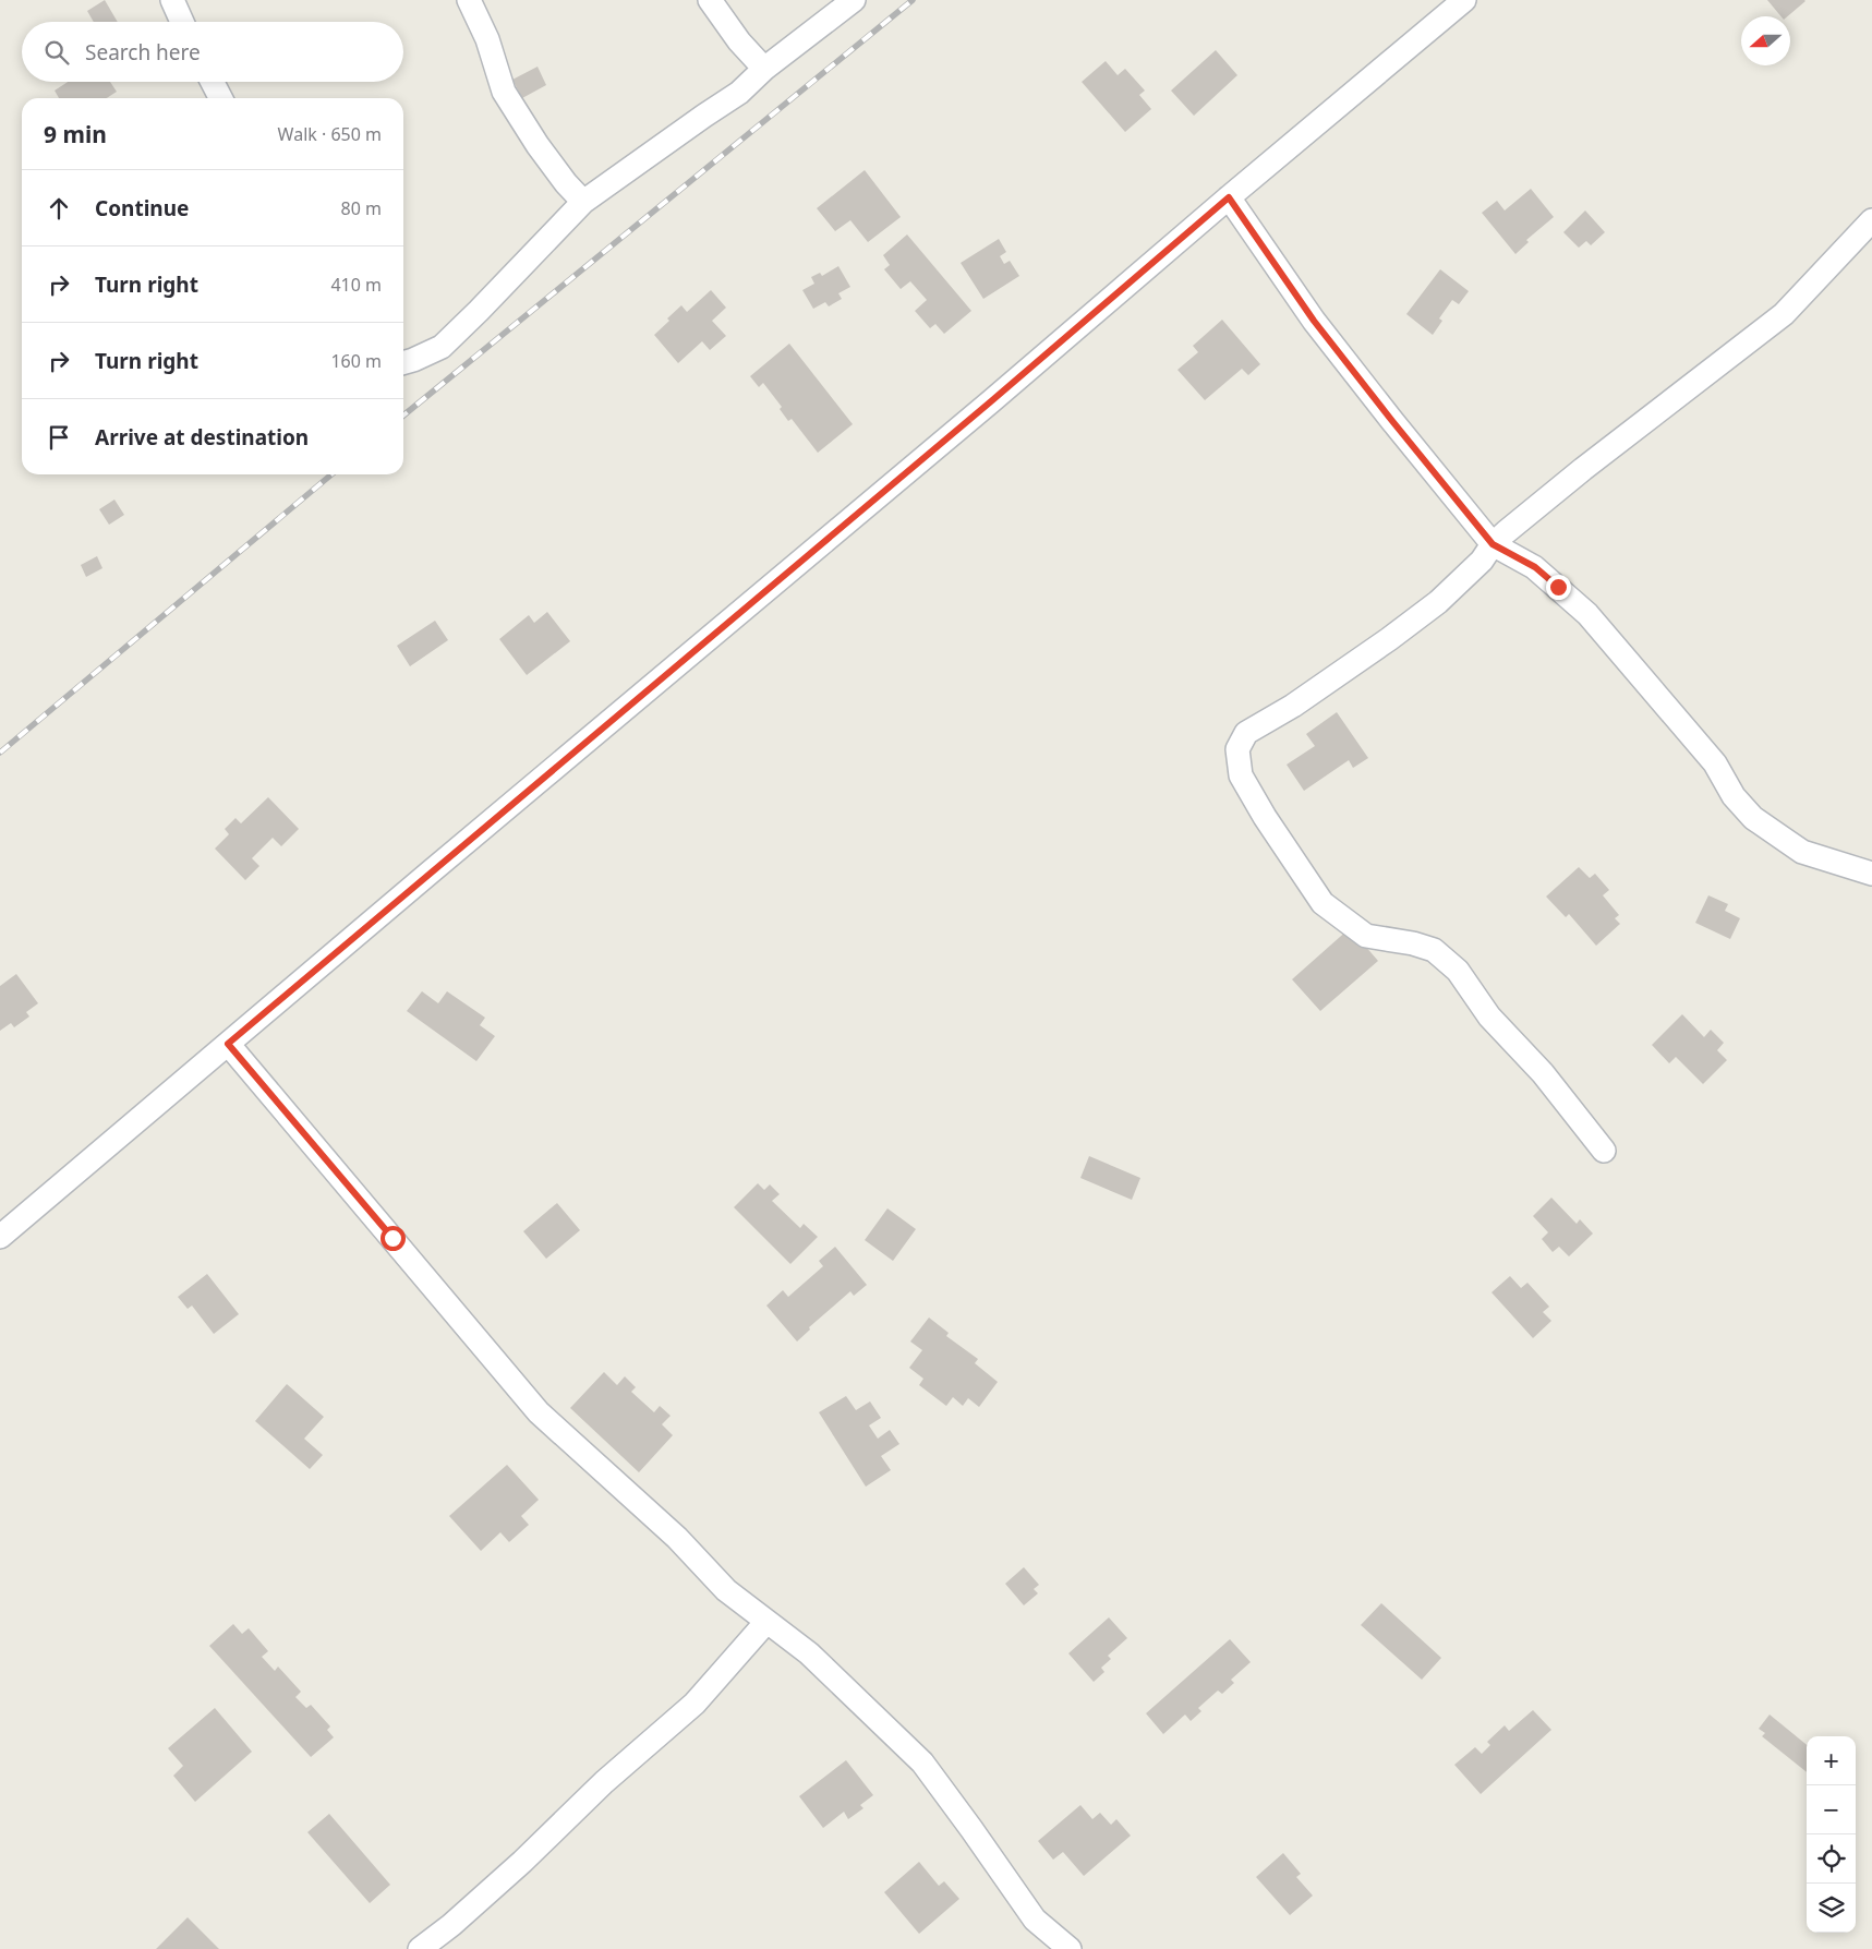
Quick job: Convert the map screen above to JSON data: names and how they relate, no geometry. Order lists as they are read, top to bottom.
{
  "north": "left",
  "page": {
    "search": "Search here",
    "heading": ["9 min", "Walk · 650 m"],
    "list": [
      ["Continue", "80 m"],
      ["Turn right", "410 m"],
      ["Turn right", "160 m"],
      "Arrive at destination"
    ],
    "map_buttons": ["+", "−"]
  }
}
